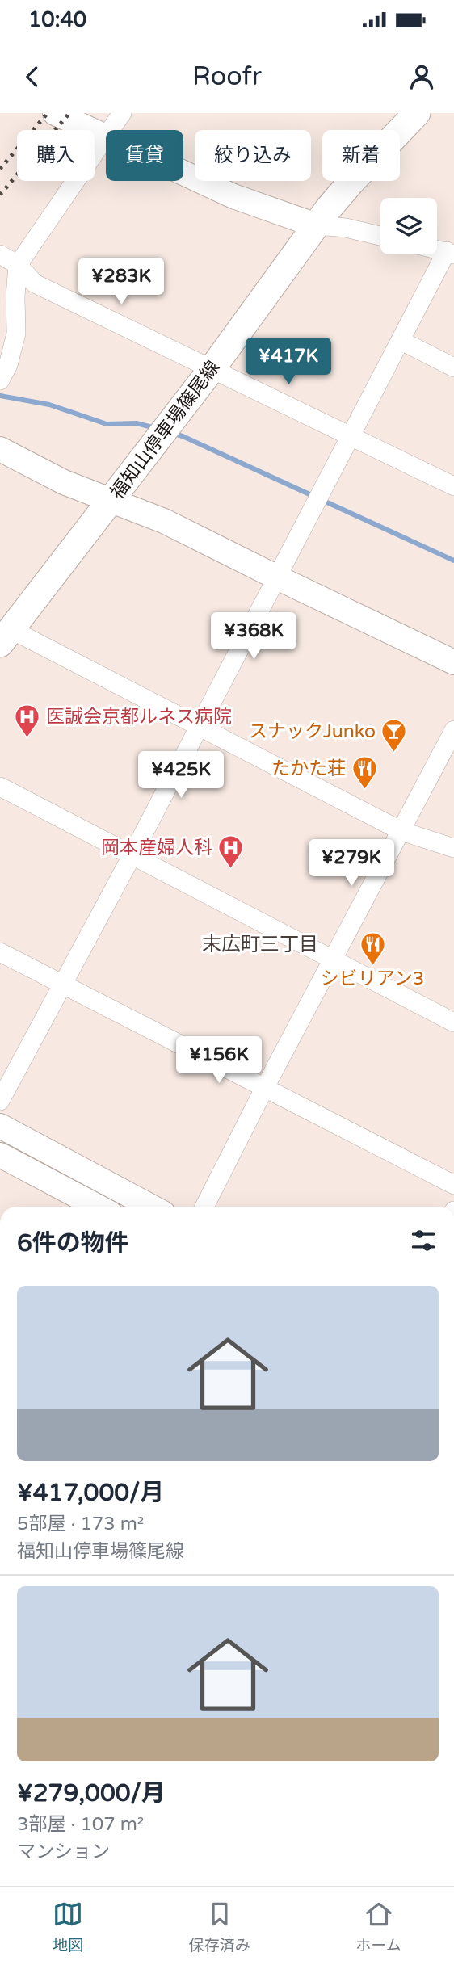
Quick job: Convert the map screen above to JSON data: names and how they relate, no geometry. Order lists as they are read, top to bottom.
{
  "streets": {
    "main road": ["福知山停車場篠尾線"]
  },
  "districts": ["末広町三丁目"],
  "places": {
    "hospital": ["医誠会京都ルネス病院", "岡本産婦人科"],
    "bar": ["スナックJunko"],
    "restaurant": ["たかた荘", "シビリアン3"]
  },
  "page": {
    "status": "10:40",
    "header": "Roofr",
    "chip": [
      "購入",
      "賃貸",
      "絞り込み",
      "新着"
    ],
    "price": [
      "¥283K",
      "¥417K",
      "¥368K",
      "¥425K",
      "¥279K",
      "¥156K"
    ],
    "heading": "6件の物件",
    "list": [
      {
        "name": "¥417,000/月",
        "note": "5部屋 · 173 m² · 福知山停車場篠尾線"
      },
      {
        "name": "¥279,000/月",
        "note": "3部屋 · 107 m² · マンション"
      }
    ],
    "tabs": ["地図", "保存済み", "ホーム"]
  }
}
